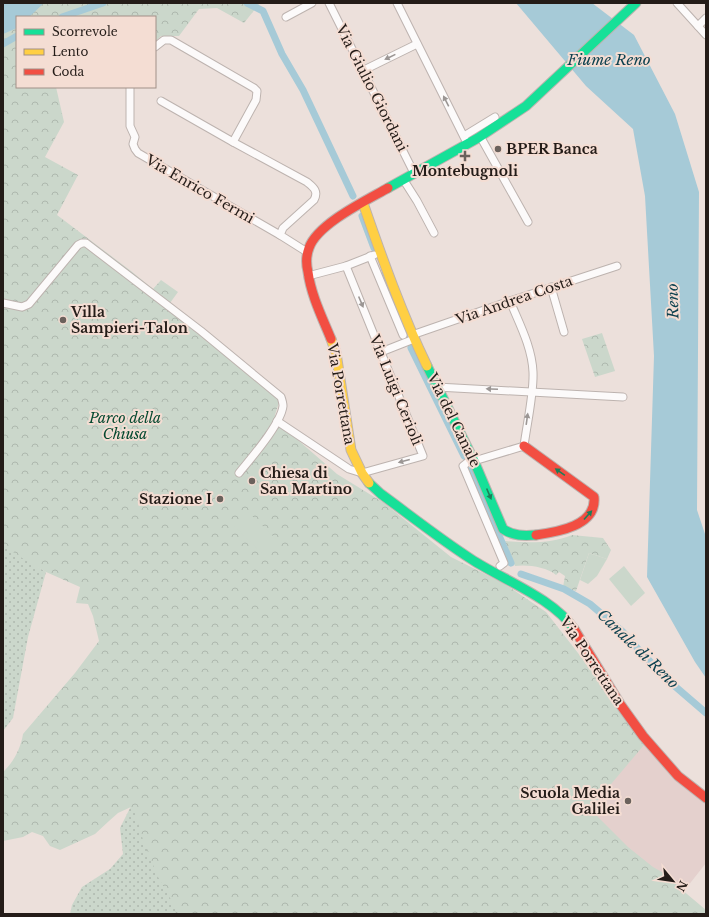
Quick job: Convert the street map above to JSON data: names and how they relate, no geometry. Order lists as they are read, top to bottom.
{
  "streets": {
    "main road": ["Via Porrettana", "Via del Canale"],
    "street": [
      "Via Giulio Giordani",
      "Via Enrico Fermi",
      "Via Andrea Costa",
      "Via Luigi Cerioli"
    ]
  },
  "crossings": [
    ["Via Giulio Giordani", "Via Porrettana"],
    ["Via Enrico Fermi", "Via Porrettana"],
    ["Via Andrea Costa", "Via Luigi Cerioli"],
    ["Via Andrea Costa", "Via del Canale"],
    ["Via Luigi Cerioli", "Via Porrettana"],
    ["Via Porrettana", "Via del Canale"]
  ],
  "water": ["Fiume Reno", "Reno", "Canale di Reno"],
  "parks": ["Parco della Chiusa"],
  "places": {
    "other": [
      "BPER Banca",
      "Villa Sampieri-Talon",
      "Chiesa di San Martino",
      "Stazione I",
      "Scuola Media Galilei"
    ],
    "health": ["Montebugnoli"]
  },
  "legend": ["Scorrevole", "Lento", "Coda"],
  "north": "bottom right"
}
